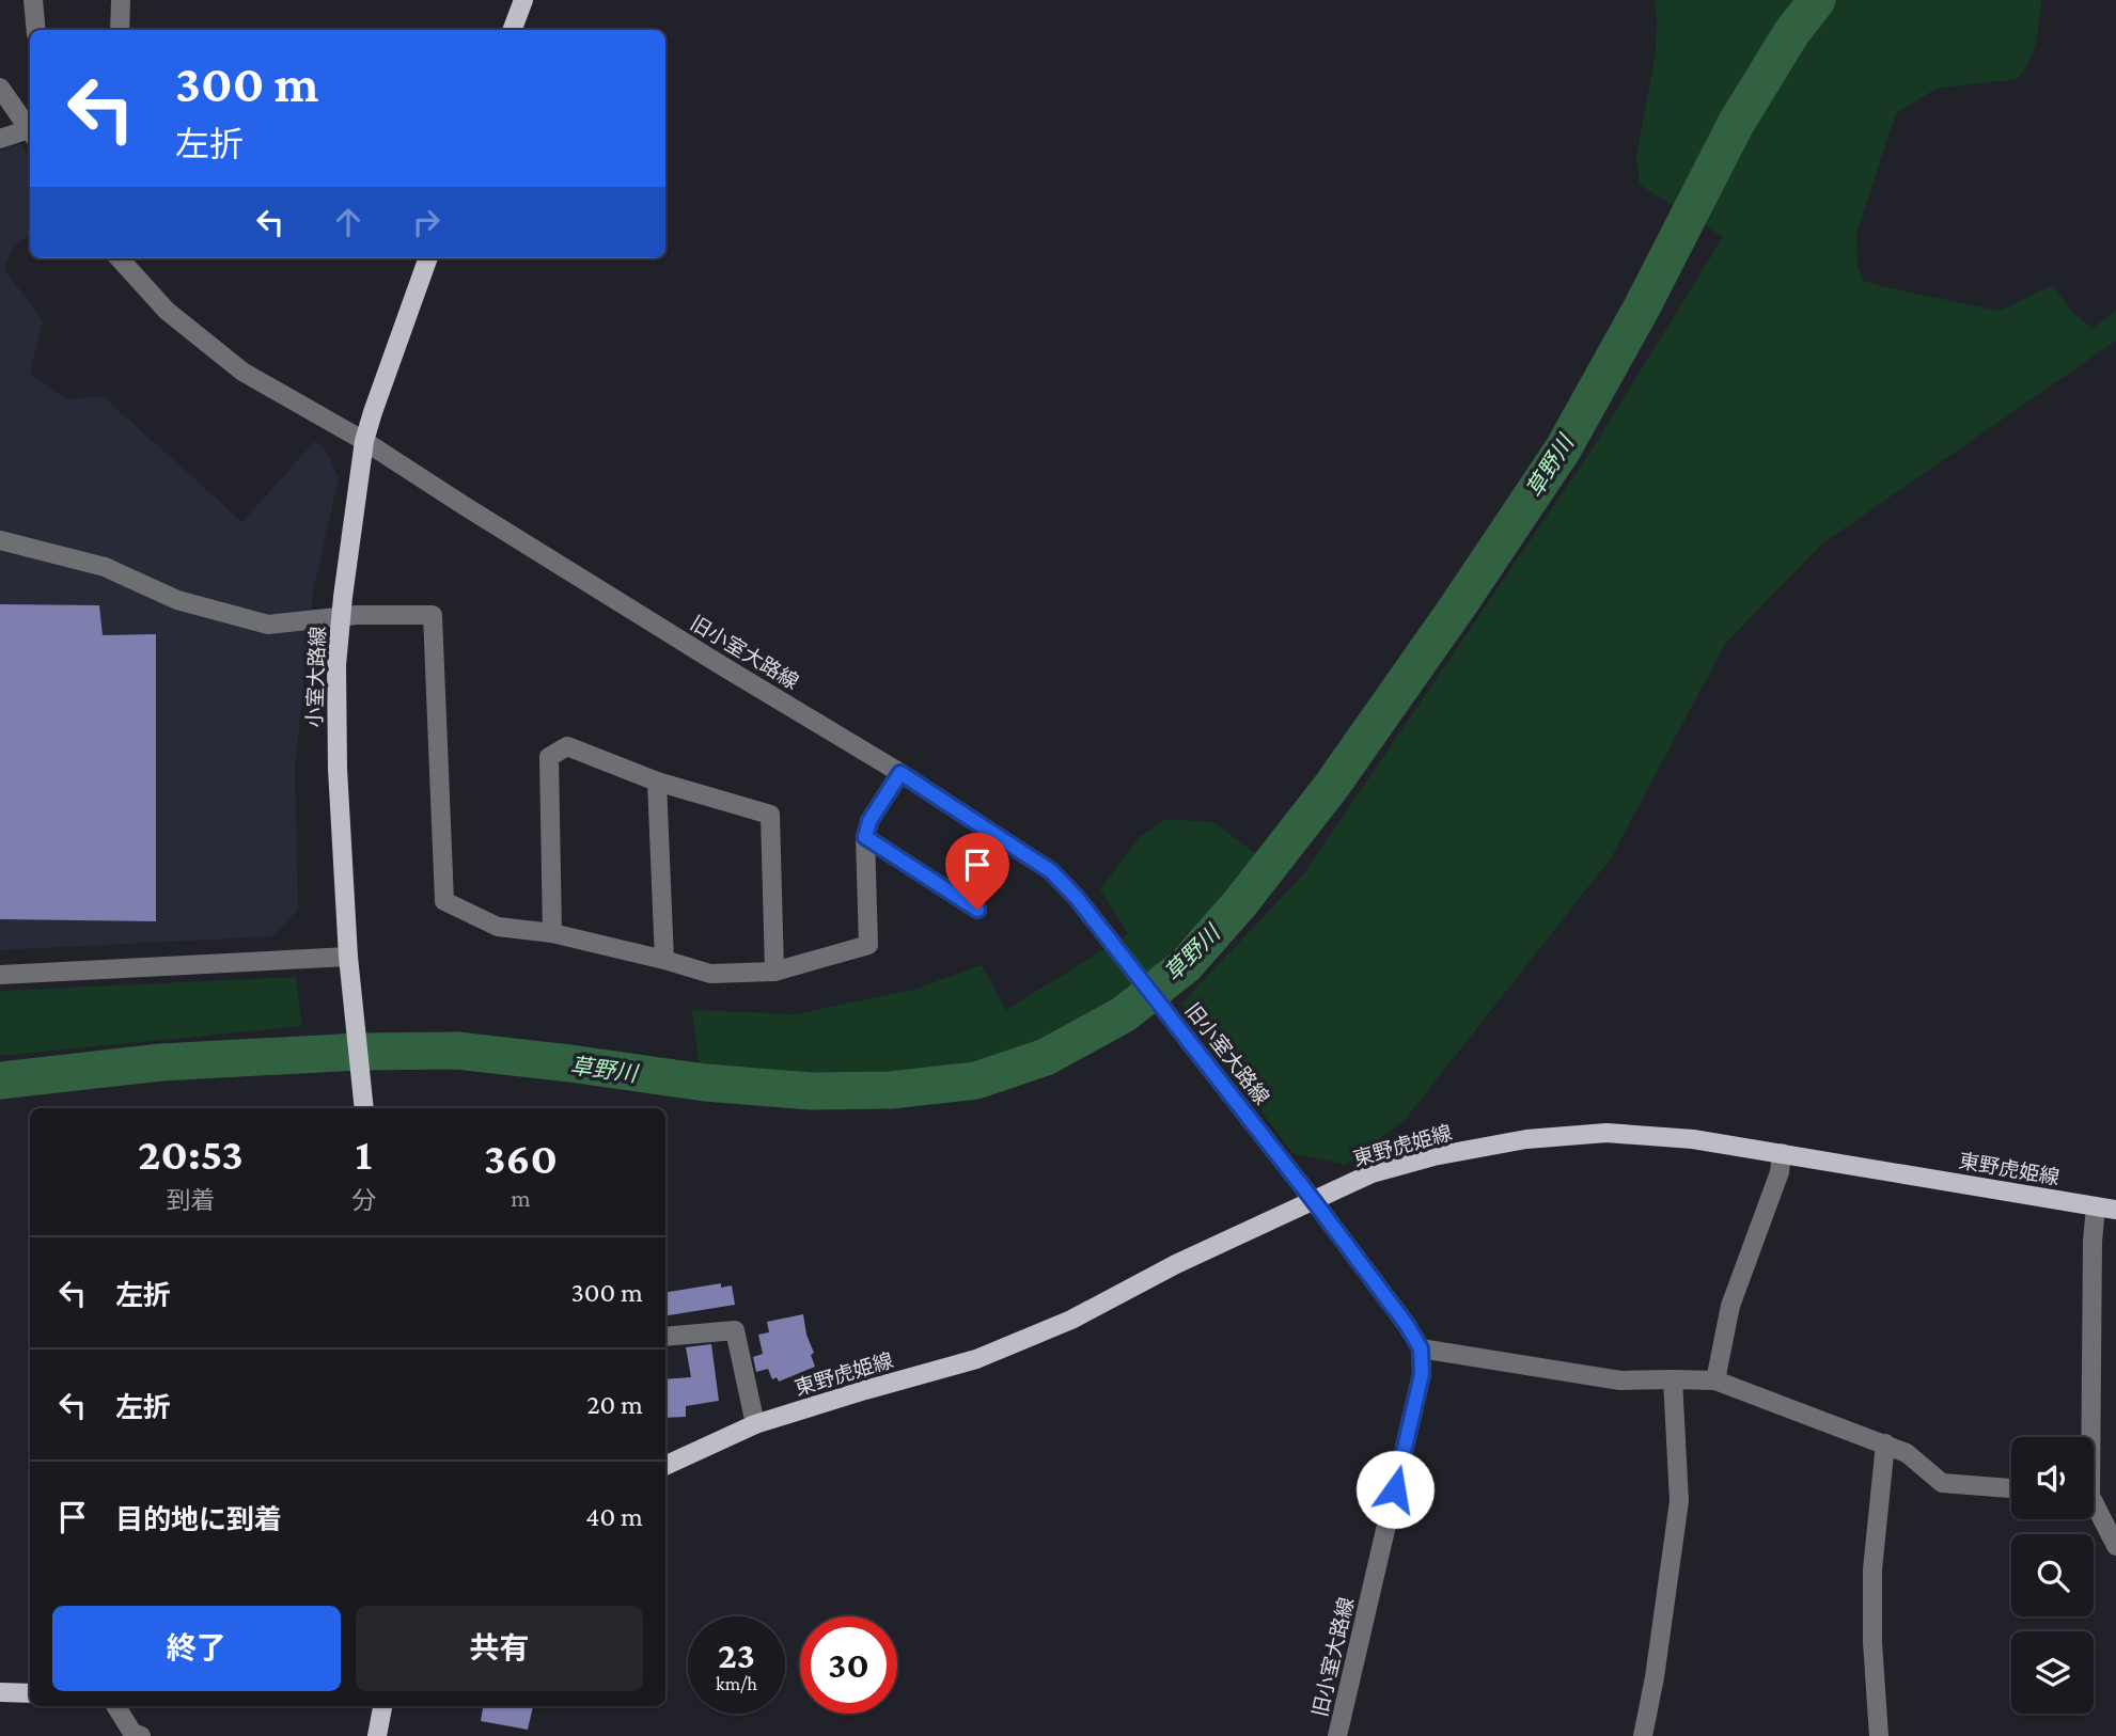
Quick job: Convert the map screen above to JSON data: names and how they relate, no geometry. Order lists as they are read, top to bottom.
{
  "streets": {
    "main road": ["小室大路線", "東野虎姫線"],
    "street": ["旧小室大路線"]
  },
  "crossings": [
    ["旧小室大路線", "小室大路線"],
    ["旧小室大路線", "東野虎姫線"]
  ],
  "water": ["草野川"],
  "page": {
    "turn": ["300 m", "左折"],
    "eta": [
      "20:53",
      "到着",
      "1",
      "分",
      "360",
      "m"
    ],
    "list": [
      {
        "name": "左折",
        "value": "300 m"
      },
      {
        "name": "左折",
        "value": "20 m"
      },
      {
        "name": "目的地に到着",
        "value": "40 m"
      }
    ],
    "buttons": ["終了", "共有"],
    "speed": "23 km/h",
    "limit": "30"
  }
}
